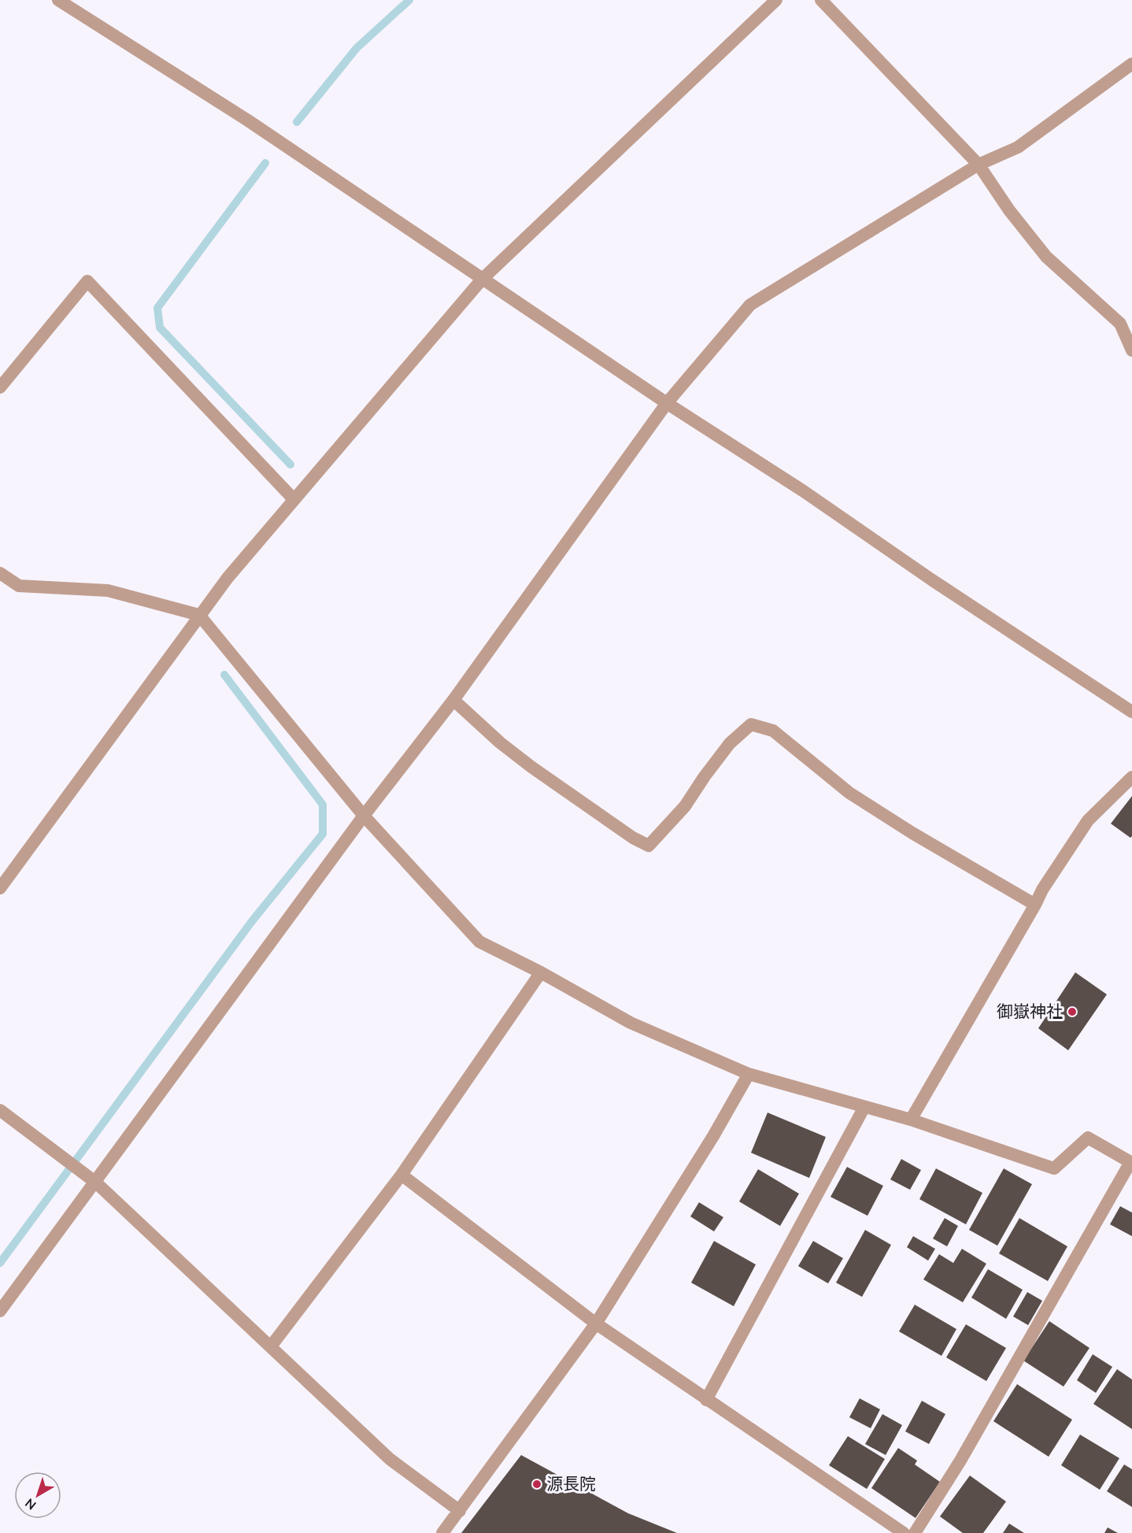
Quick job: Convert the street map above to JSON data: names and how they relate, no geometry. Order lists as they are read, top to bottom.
{
  "places": ["御嶽神社", "源長院"],
  "north": "bottom left"
}
